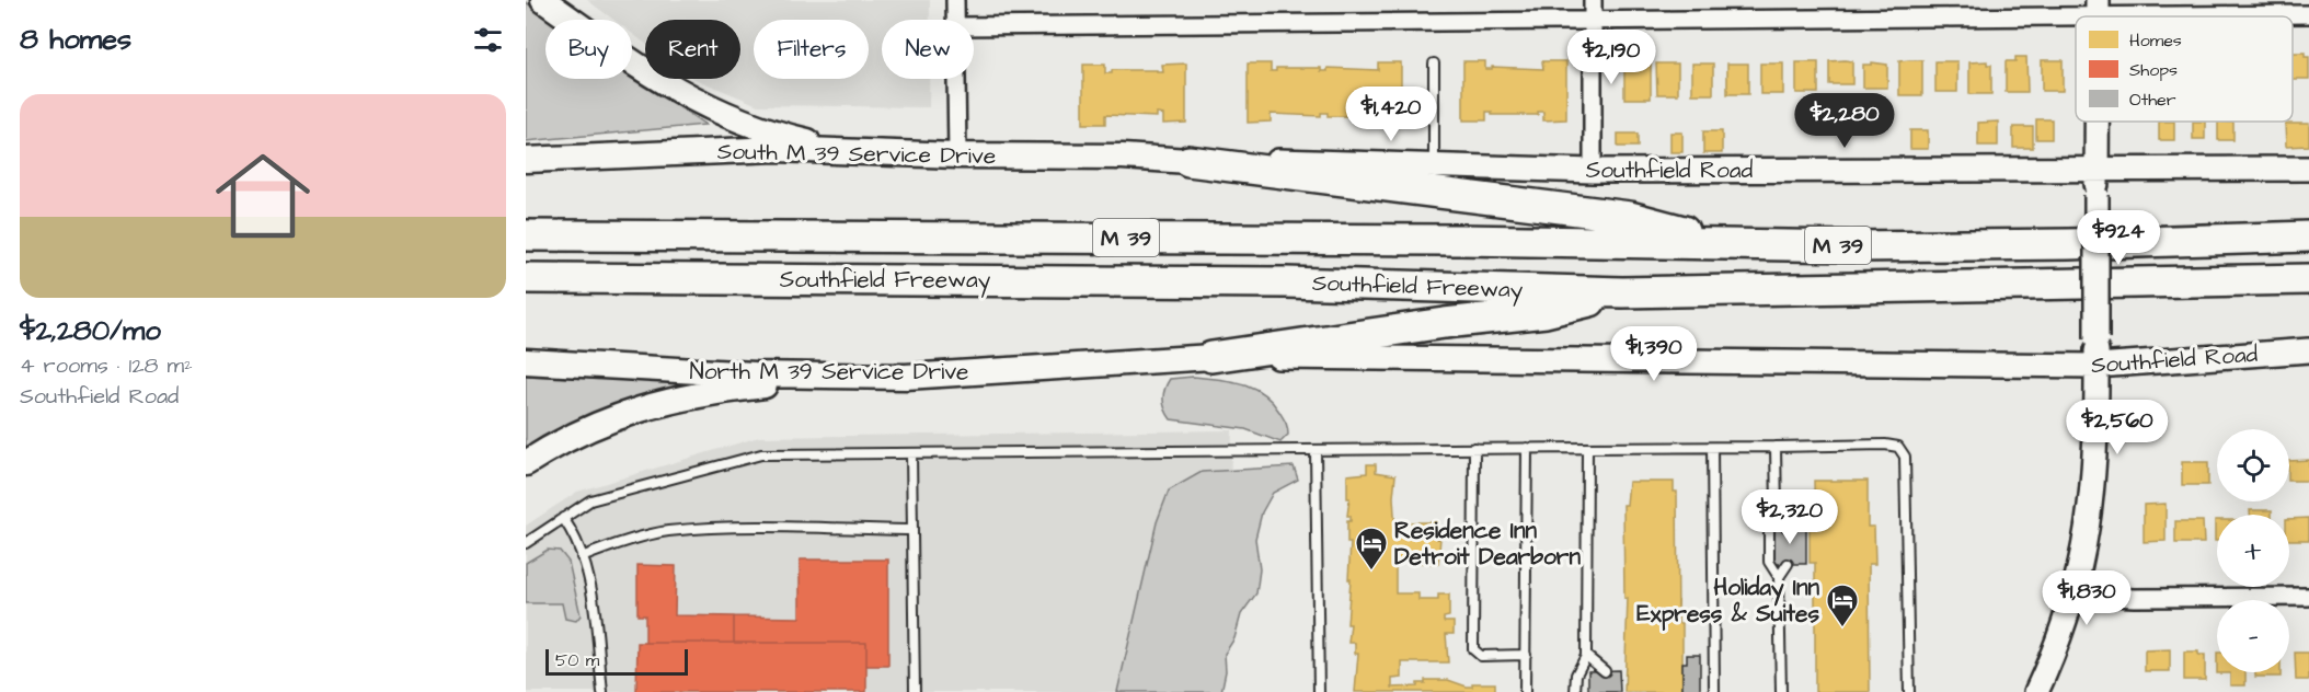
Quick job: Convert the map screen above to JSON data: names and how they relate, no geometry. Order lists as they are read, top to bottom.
{
  "streets": {
    "highway": ["M 39", "Southfield Freeway"],
    "main road": ["South M 39 Service Drive", "Southfield Road", "North M 39 Service Drive"]
  },
  "crossings": [
    ["South M 39 Service Drive", "Southfield Road"],
    ["Southfield Road", "North M 39 Service Drive"]
  ],
  "places": {
    "hotel": ["Residence Inn Detroit Dearborn", "Holiday Inn Express & Suites"]
  },
  "legend": ["Homes", "Shops", "Other"],
  "scale_bar": "50 m",
  "page": {
    "heading": "8 homes",
    "chip": [
      "Buy",
      "Rent",
      "Filters",
      "New"
    ],
    "price": [
      "$2,190",
      "$1,420",
      "$2,280",
      "$924",
      "$1,390",
      "$2,560",
      "$2,320",
      "$1,830"
    ],
    "list": [
      {
        "name": "$2,280/mo",
        "note": "4 rooms · 128 m² · Southfield Road"
      }
    ],
    "map_buttons": ["+", "−"],
    "scale": "50 m"
  }
}
